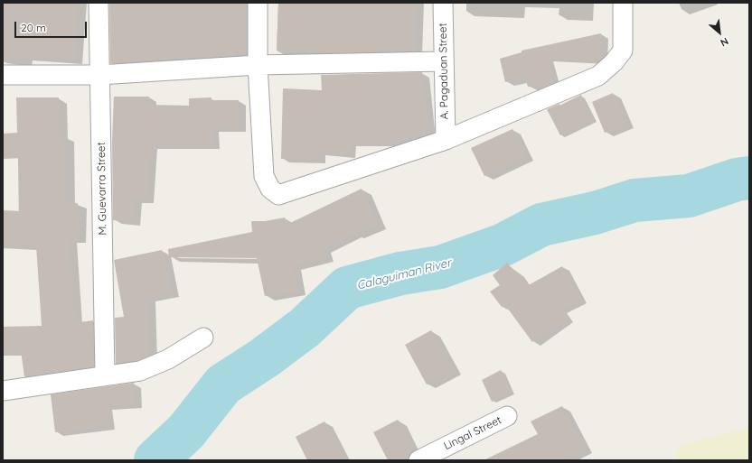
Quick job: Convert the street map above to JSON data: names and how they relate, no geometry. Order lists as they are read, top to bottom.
{
  "streets": {
    "street": ["A. Pagaduan Street", "M. Guevarra Street", "Lingal Street"]
  },
  "water": ["Calaguiman River"],
  "scale_bar": "20 m",
  "north": "bottom right"
}
